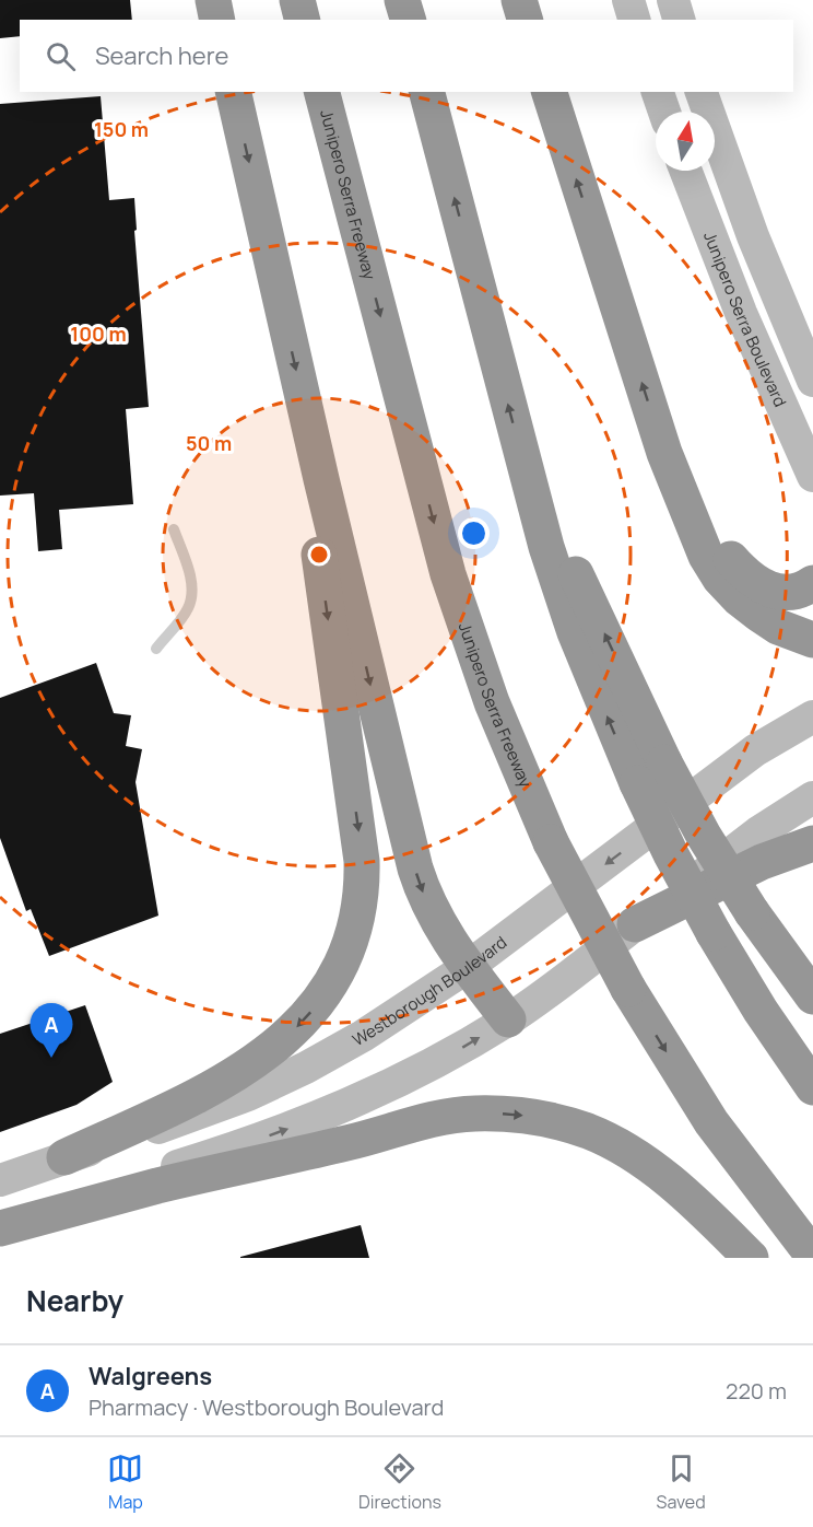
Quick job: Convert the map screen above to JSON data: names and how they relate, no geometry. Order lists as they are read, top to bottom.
{
  "streets": {
    "highway": ["Junipero Serra Freeway"],
    "main road": ["Junipero Serra Boulevard", "Westborough Boulevard"]
  },
  "north": "top",
  "page": {
    "search": "Search here",
    "pins": "A",
    "heading": "Nearby",
    "list": [
      {
        "mark": "A",
        "name": "Walgreens",
        "note": "Pharmacy · Westborough Boulevard",
        "value": "220 m"
      }
    ],
    "nav": ["Map", "Directions", "Saved"]
  },
  "rings": ["150 m", "100 m", "50 m"]
}
